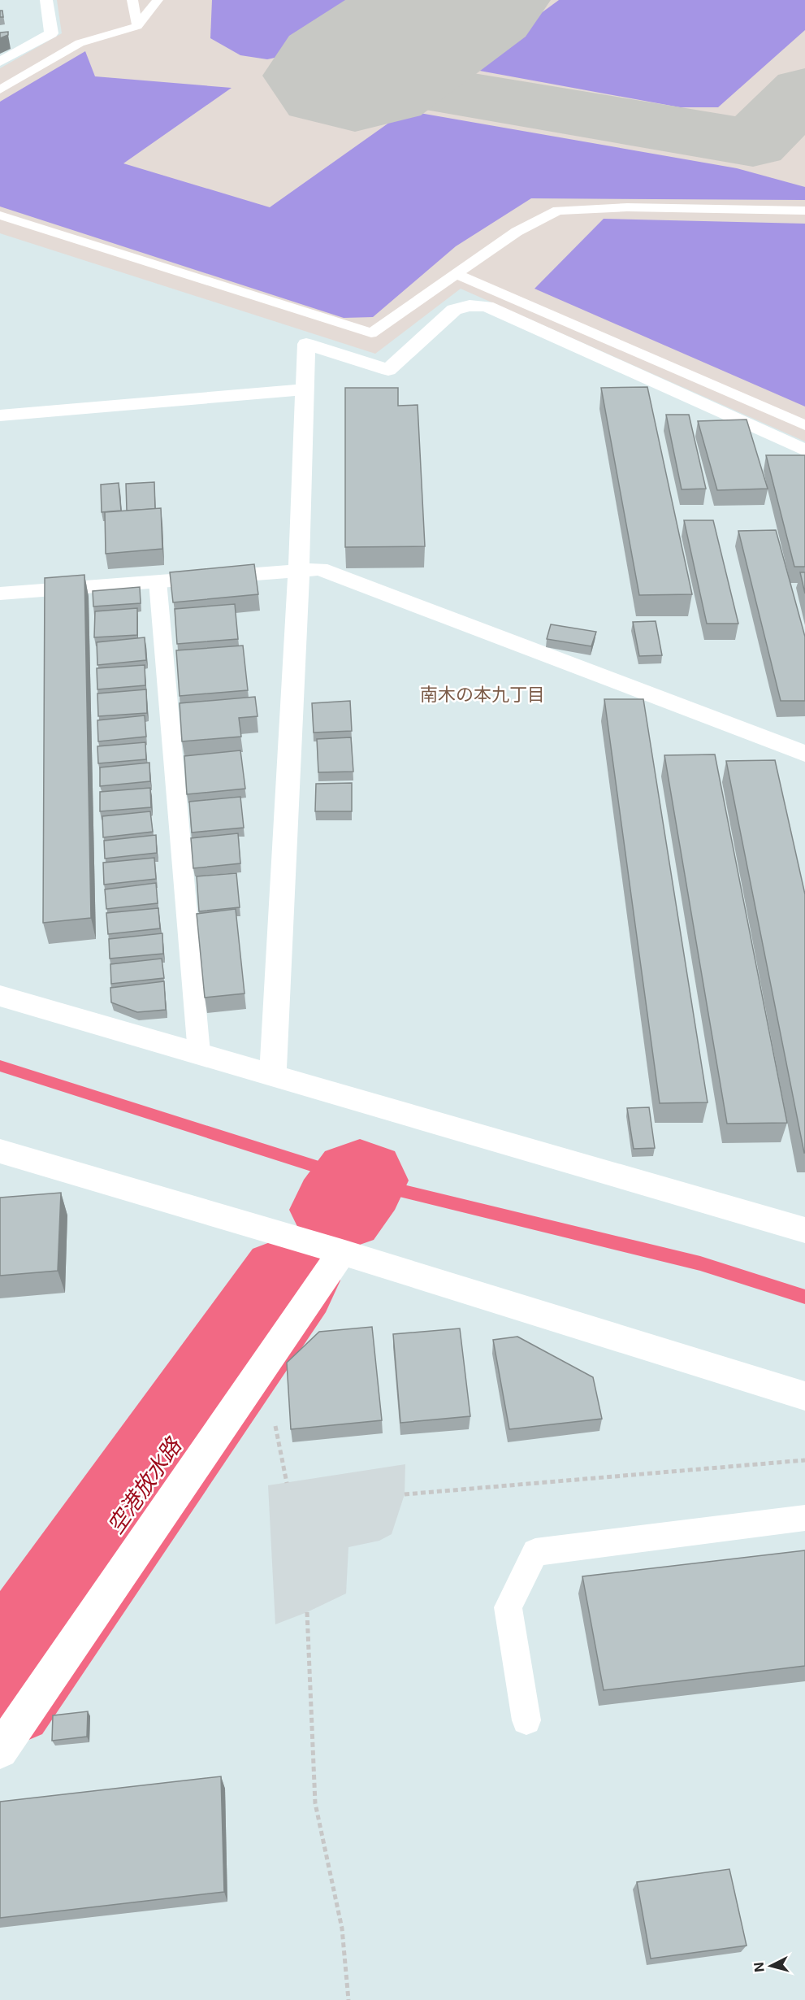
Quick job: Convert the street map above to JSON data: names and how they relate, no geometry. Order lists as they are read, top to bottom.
{
  "districts": ["南木の本九丁目"],
  "water": ["空港放水路"],
  "north": "left"
}
